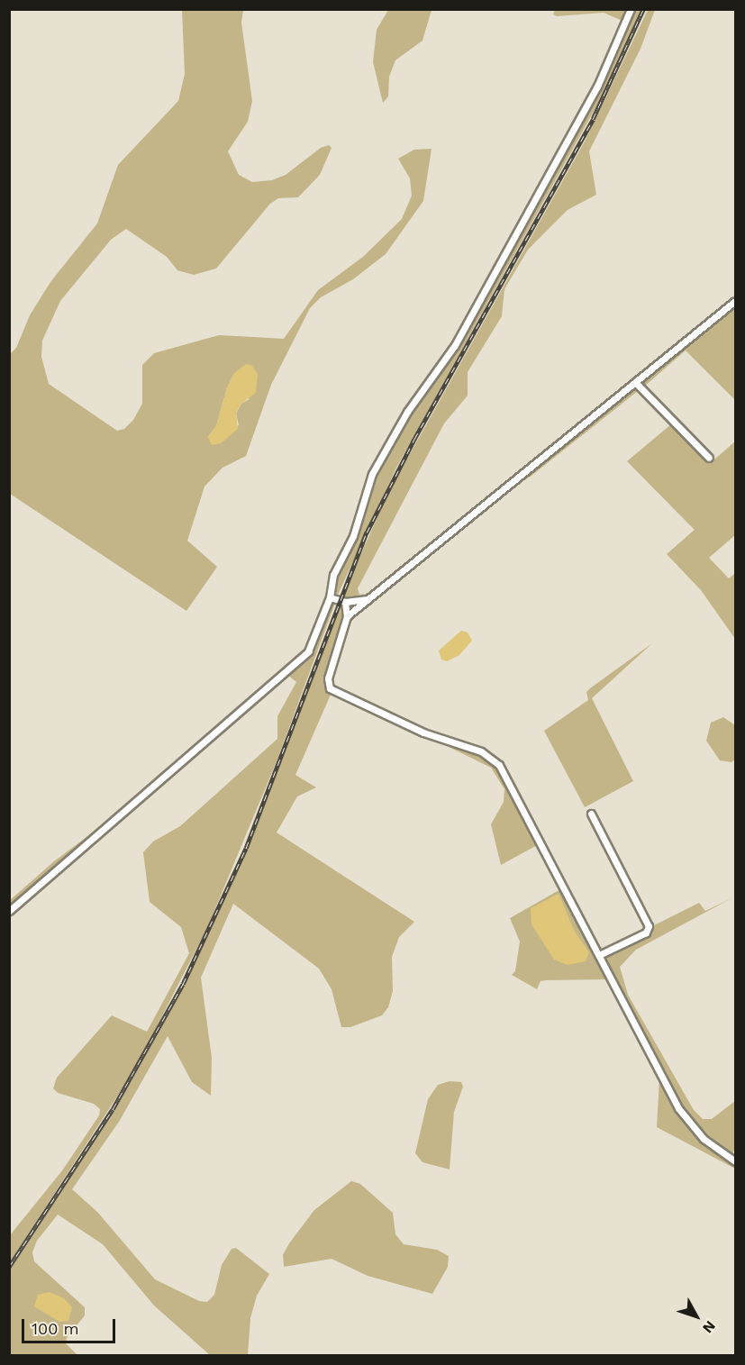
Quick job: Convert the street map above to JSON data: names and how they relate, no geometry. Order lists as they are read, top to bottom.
{
  "scale_bar": "100 m",
  "north": "bottom right"
}
